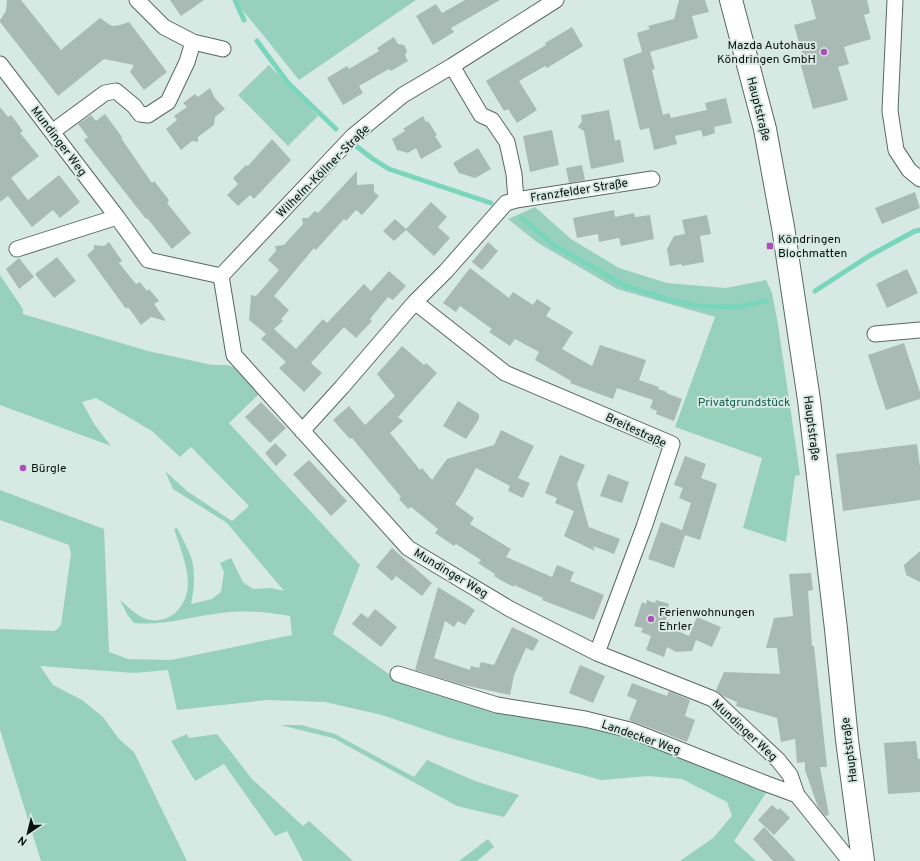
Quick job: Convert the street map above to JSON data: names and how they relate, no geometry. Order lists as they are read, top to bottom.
{
  "streets": {
    "main road": ["Hauptstraße"],
    "street": [
      "Mundinger Weg",
      "Wilhelm-Köllner-Straße",
      "Franzfelder Straße",
      "Breitestraße",
      "Landecker Weg"
    ]
  },
  "crossings": [
    ["Mundinger Weg", "Wilhelm-Köllner-Straße"],
    ["Mundinger Weg", "Breitestraße"],
    ["Mundinger Weg", "Landecker Weg"],
    ["Wilhelm-Köllner-Straße", "Franzfelder Straße"]
  ],
  "parks": ["Privatgrundstück"],
  "places": {
    "other": ["Mazda Autohaus Köndringen GmbH", "Bürgle", "Ferienwohnungen Ehrler"],
    "transit": ["Köndringen Blochmatten"]
  },
  "north": "bottom left"
}
